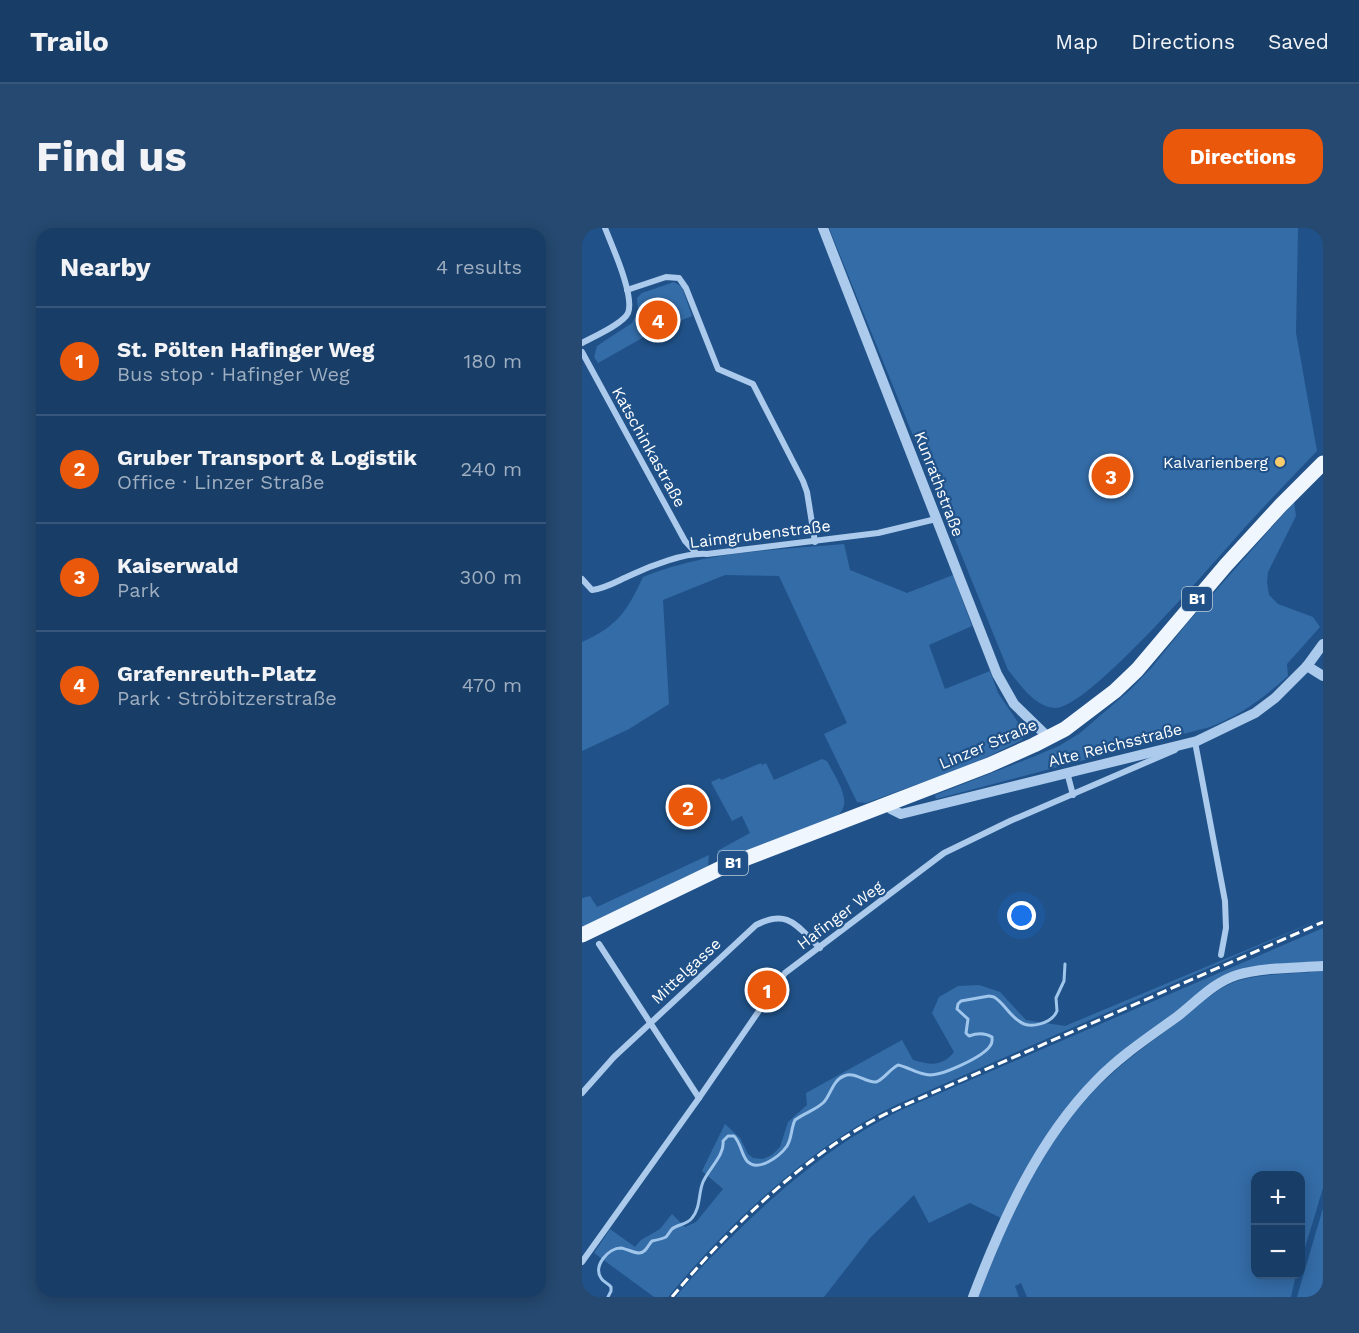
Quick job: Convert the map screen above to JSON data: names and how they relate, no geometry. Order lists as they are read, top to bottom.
{
  "streets": {
    "main road": ["B1", "Linzer Straße"],
    "street": [
      "Katschinkastraße",
      "Kunrathstraße",
      "Laimgrubenstraße",
      "Alte Reichsstraße",
      "Hafinger Weg",
      "Mittelgasse"
    ]
  },
  "crossings": [
    ["Katschinkastraße", "Laimgrubenstraße"],
    ["Kunrathstraße", "Laimgrubenstraße"],
    ["Kunrathstraße", "Linzer Straße"],
    ["Linzer Straße", "Alte Reichsstraße"],
    ["Alte Reichsstraße", "Hafinger Weg"],
    ["Hafinger Weg", "Mittelgasse"]
  ],
  "places": ["Kalvarienberg"],
  "page": {
    "header": "Trailo",
    "nav": ["Map", "Directions", "Saved"],
    "buttons": "Directions",
    "title": "Find us",
    "heading": ["Nearby", "4 results"],
    "pins": [
      "4",
      "3",
      "2",
      "1"
    ],
    "list": [
      {
        "mark": "1",
        "name": "St. Pölten Hafinger Weg",
        "note": "Bus stop · Hafinger Weg",
        "value": "180 m"
      },
      {
        "mark": "2",
        "name": "Gruber Transport & Logistik",
        "note": "Office · Linzer Straße",
        "value": "240 m"
      },
      {
        "mark": "3",
        "name": "Kaiserwald",
        "note": "Park",
        "value": "300 m"
      },
      {
        "mark": "4",
        "name": "Grafenreuth-Platz",
        "note": "Park · Ströbitzerstraße",
        "value": "470 m"
      }
    ],
    "map_buttons": ["+", "−"]
  }
}
